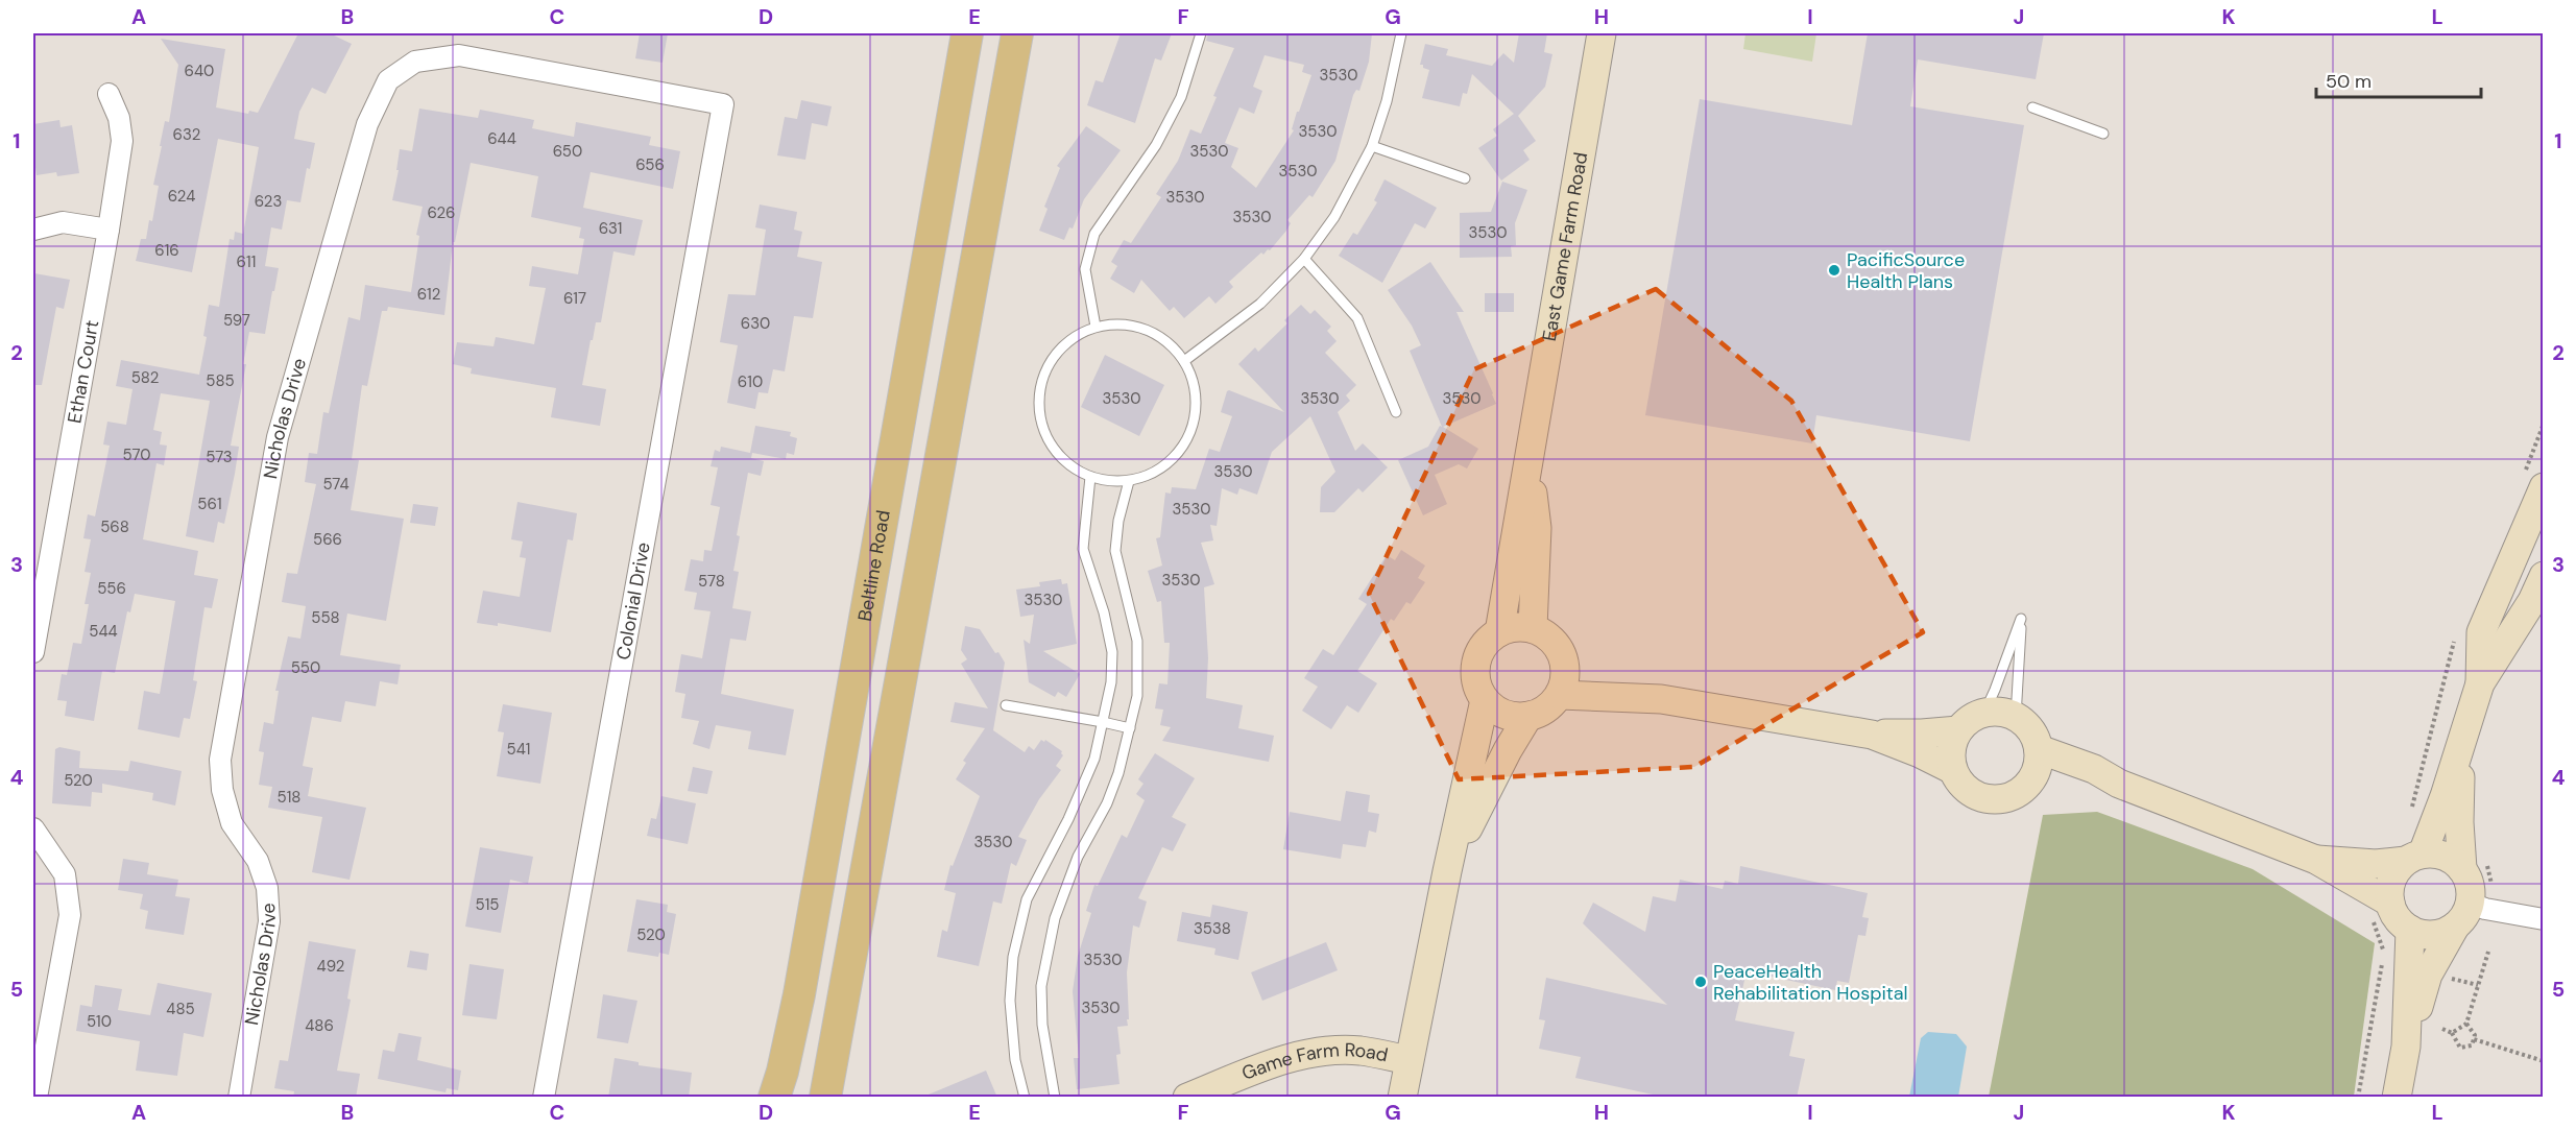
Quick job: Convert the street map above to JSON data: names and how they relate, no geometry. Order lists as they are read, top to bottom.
{
  "streets": {
    "main road": ["Beltline Road"],
    "street": [
      "East Game Farm Road",
      "Ethan Court",
      "Nicholas Drive",
      "Colonial Drive",
      "Game Farm Road"
    ]
  },
  "crossings": [
    ["Nicholas Drive", "Colonial Drive"]
  ],
  "places": ["PacificSource Health Plans", "PeaceHealth Rehabilitation Hospital"],
  "house_numbers": [
    "640",
    "3530",
    "3530",
    "632",
    "644",
    "650",
    "3530",
    "656",
    "3530",
    "624",
    "3530",
    "623",
    "626",
    "3530",
    "631",
    "3530",
    "616",
    "611",
    "612",
    "617",
    "597",
    "630",
    "582",
    "585",
    "610",
    "3530",
    "3530",
    "3530",
    "570",
    "573",
    "3530",
    "574",
    "561",
    "3530",
    "568",
    "566",
    "3530",
    "578",
    "556",
    "3530",
    "558",
    "544",
    "550",
    "541",
    "520",
    "518",
    "3530",
    "515",
    "3538",
    "520",
    "3530",
    "492",
    "3530",
    "485",
    "510",
    "486"
  ],
  "scale_bar": "50 m",
  "grid": {
    "columns": [
      "A",
      "B",
      "C",
      "D",
      "E",
      "F",
      "G",
      "H",
      "I",
      "J",
      "K",
      "L"
    ],
    "rows": [
      "1",
      "2",
      "3",
      "4",
      "5"
    ]
  }
}
